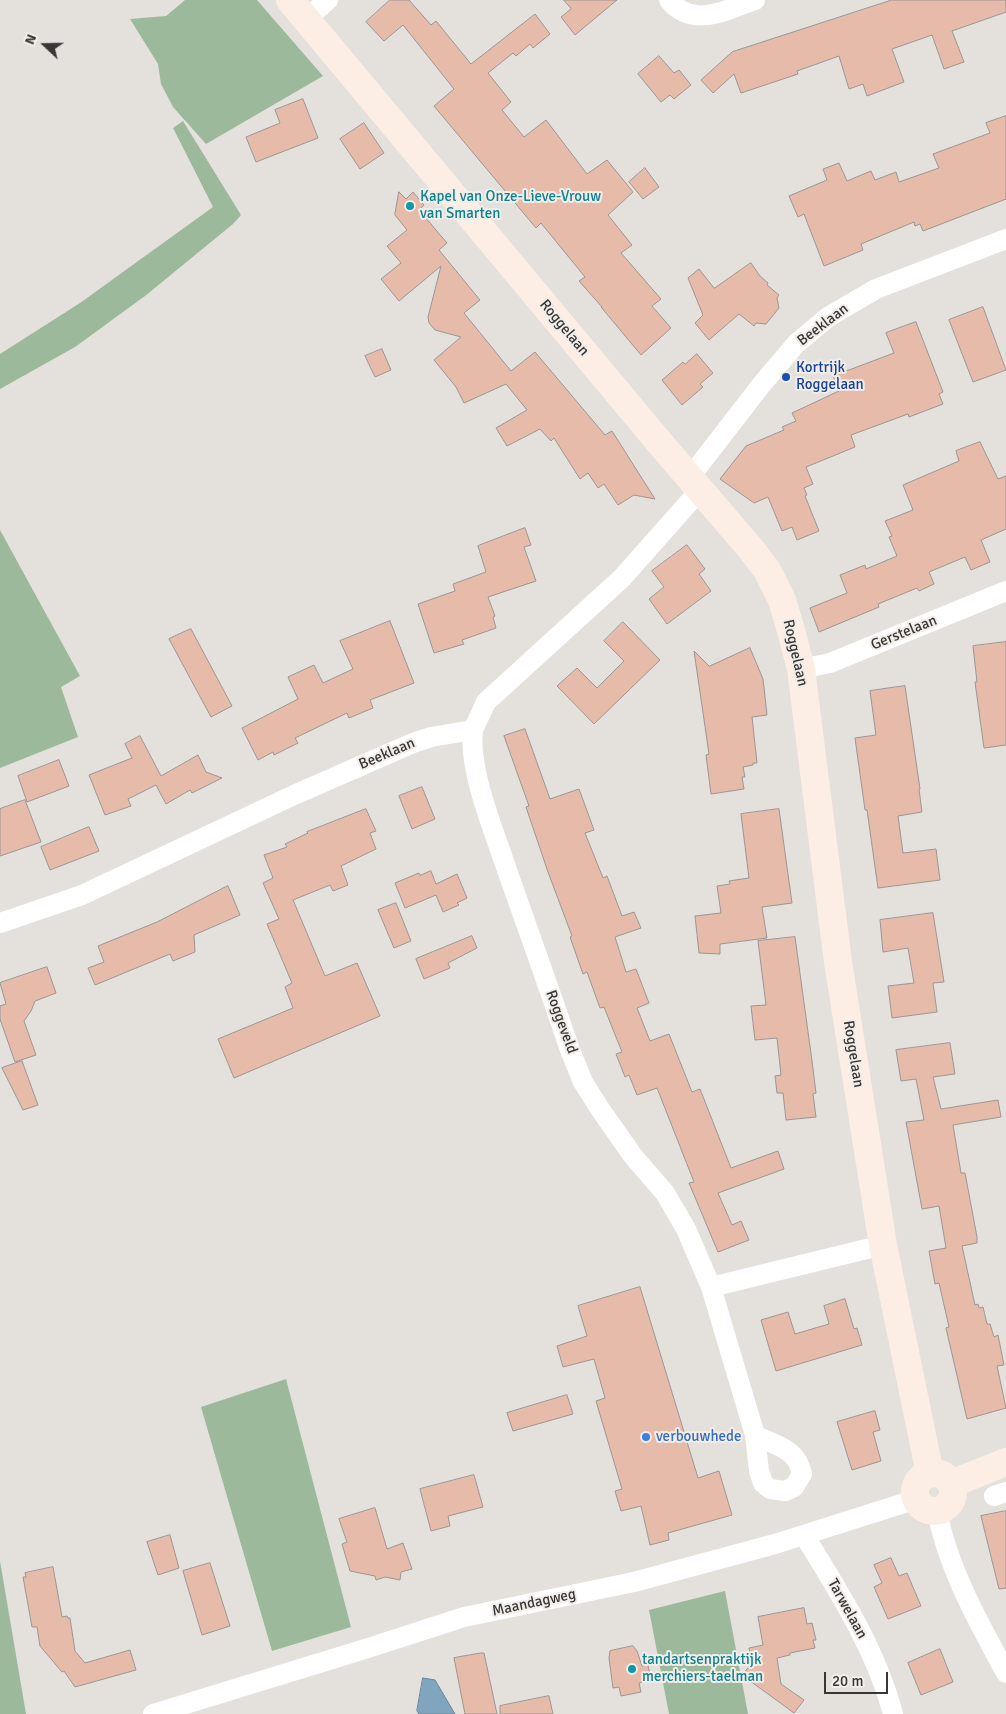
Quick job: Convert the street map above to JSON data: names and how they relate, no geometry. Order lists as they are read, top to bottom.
{
  "streets": {
    "street": [
      "Beeklaan",
      "Roggelaan",
      "Gerstelaan",
      "Roggeveld",
      "Maandagweg",
      "Tarwelaan"
    ]
  },
  "crossings": [
    ["Beeklaan", "Roggelaan"],
    ["Beeklaan", "Roggeveld"],
    ["Roggelaan", "Gerstelaan"],
    ["Maandagweg", "Tarwelaan"]
  ],
  "places": [
    "Kapel van Onze-Lieve-Vrouw van Smarten",
    "Kortrijk Roggelaan",
    "verbouwhede",
    "tandartsenpraktijk merchiers-taelman"
  ],
  "scale_bar": "20 m",
  "north": "left"
}
